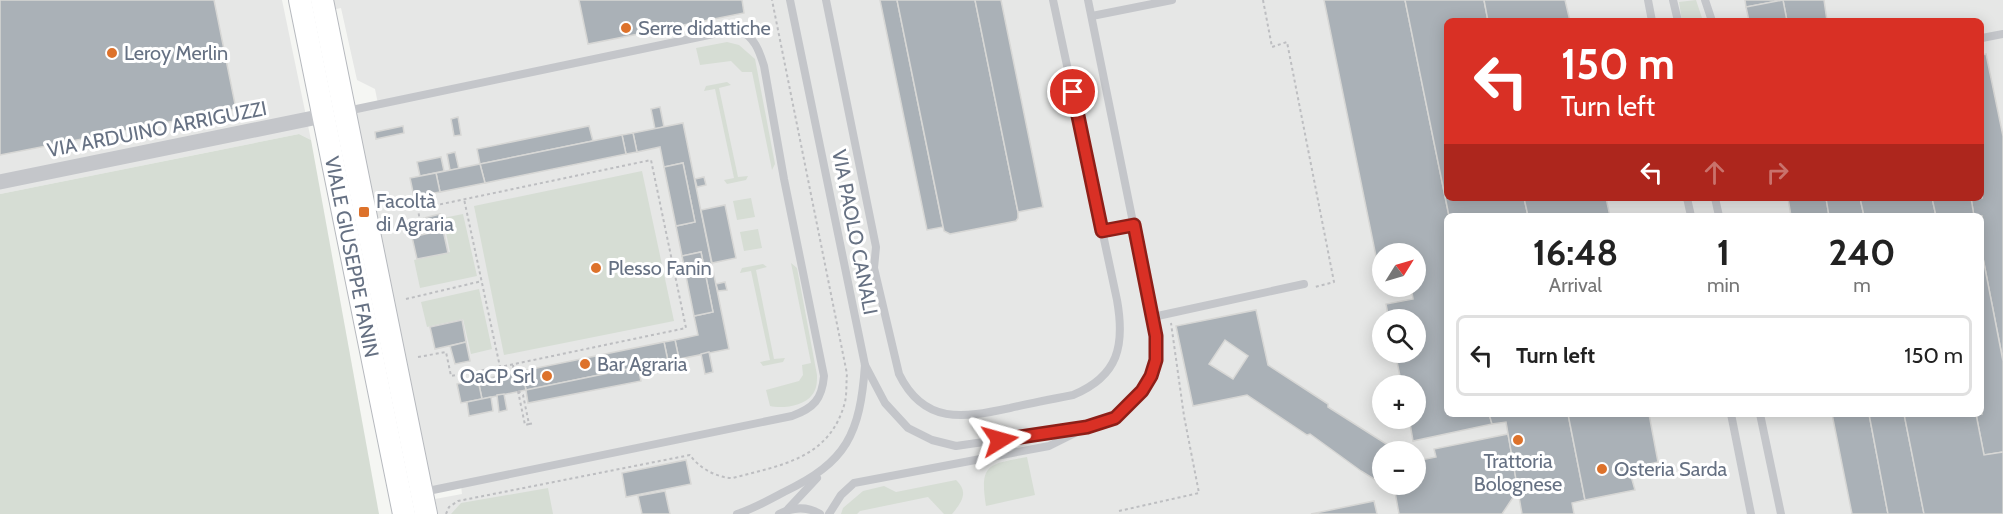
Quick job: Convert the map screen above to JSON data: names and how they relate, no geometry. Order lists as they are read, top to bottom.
{
  "streets": {
    "main road": ["VIALE GIUSEPPE FANIN"],
    "street": ["VIA ARDUINO ARRIGUZZI"],
    "lane": ["VIA PAOLO CANALI"]
  },
  "crossings": [
    ["VIA ARDUINO ARRIGUZZI", "VIALE GIUSEPPE FANIN"]
  ],
  "places": {
    "other": [
      "Serre didattiche",
      "Leroy Merlin",
      "Plesso Fanin",
      "Bar Agraria",
      "OaCP Srl",
      "Trattoria Bolognese",
      "Osteria Sarda"
    ],
    "transit": ["Facoltà di Agraria"]
  },
  "north": "top right",
  "page": {
    "turn": ["150 m", "Turn left"],
    "eta": [
      "16:48",
      "Arrival",
      "1",
      "min",
      "240",
      "m"
    ],
    "map_buttons": ["+", "−"],
    "list": [
      {
        "name": "Turn left",
        "value": "150 m"
      }
    ]
  }
}
